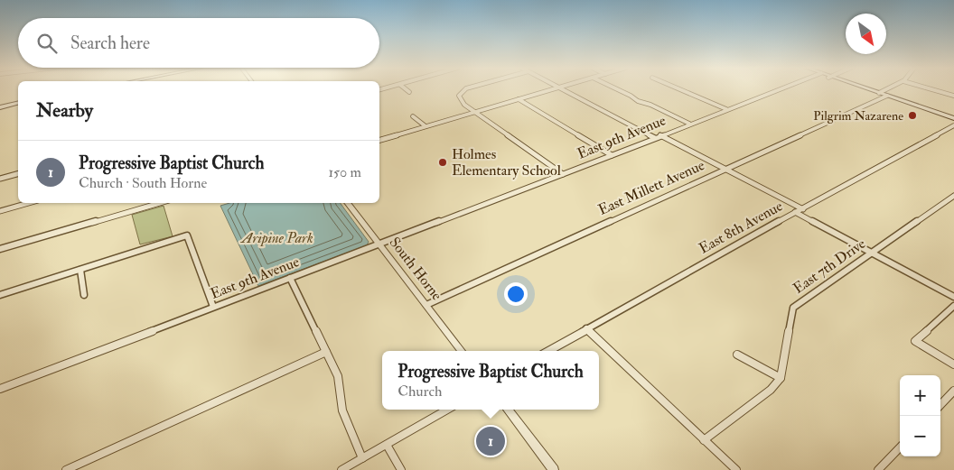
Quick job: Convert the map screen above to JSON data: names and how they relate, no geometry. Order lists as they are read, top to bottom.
{
  "streets": {
    "street": [
      "East 9th Avenue",
      "East Millett Avenue",
      "East 8th Avenue",
      "East 7th Drive",
      "South Horne"
    ]
  },
  "crossings": [
    ["East 9th Avenue", "South Horne"],
    ["East Millett Avenue", "South Horne"]
  ],
  "parks": ["Aripine Park"],
  "places": ["Pilgrim Nazarene", "Holmes Elementary School"],
  "north": "bottom right",
  "page": {
    "search": "Search here",
    "heading": "Nearby",
    "list": [
      {
        "mark": "1",
        "name": "Progressive Baptist Church",
        "note": "Church · South Horne",
        "value": "150 m"
      }
    ],
    "popup": ["Progressive Baptist Church", "Church"],
    "map_buttons": ["+", "−"],
    "pins": "1"
  }
}
